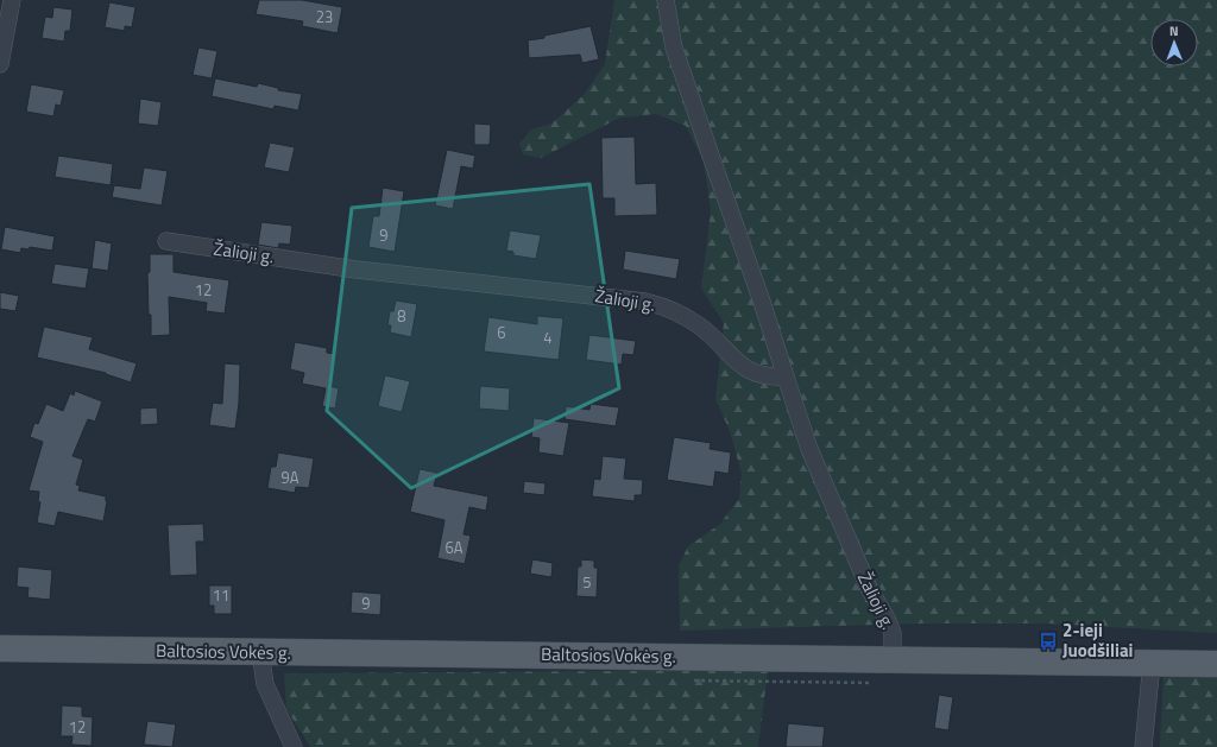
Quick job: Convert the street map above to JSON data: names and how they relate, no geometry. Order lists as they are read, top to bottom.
{
  "streets": {
    "main road": ["Baltosios Vokės g."],
    "street": ["Žalioji g."]
  },
  "crossings": [
    ["Žalioji g.", "Baltosios Vokės g."]
  ],
  "places": {
    "bus stop": ["2-ieji Juodšiliai"]
  },
  "house_numbers": [
    "23",
    "9",
    "12",
    "8",
    "6",
    "4",
    "9A",
    "6A",
    "5",
    "11",
    "9",
    "12"
  ],
  "north": "top"
}
